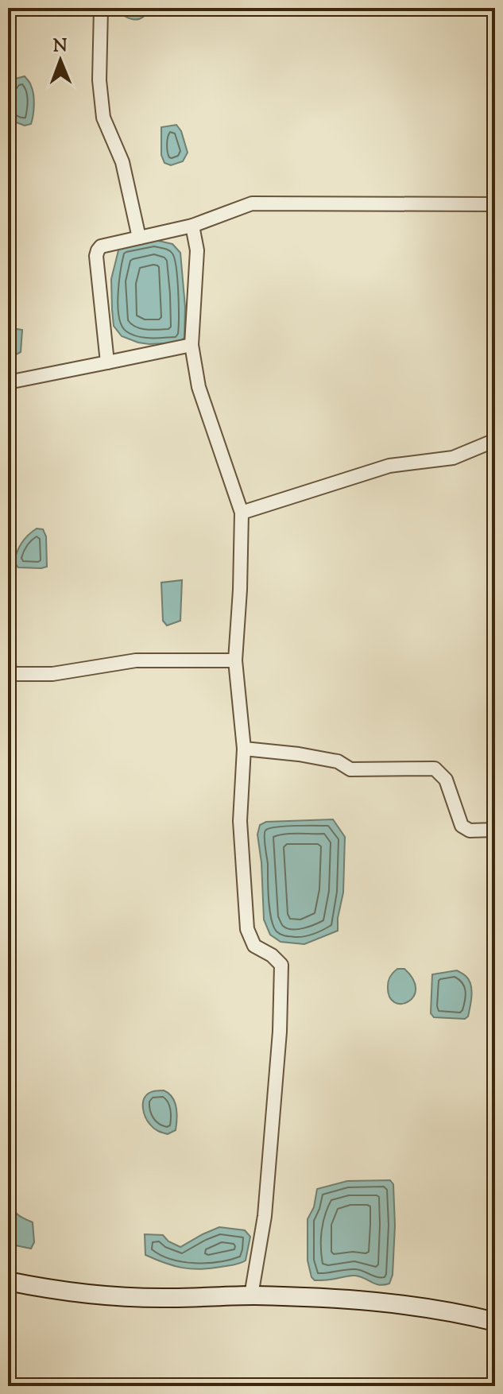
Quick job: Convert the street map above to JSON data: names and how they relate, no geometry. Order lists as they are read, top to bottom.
{
  "north": "top"
}
